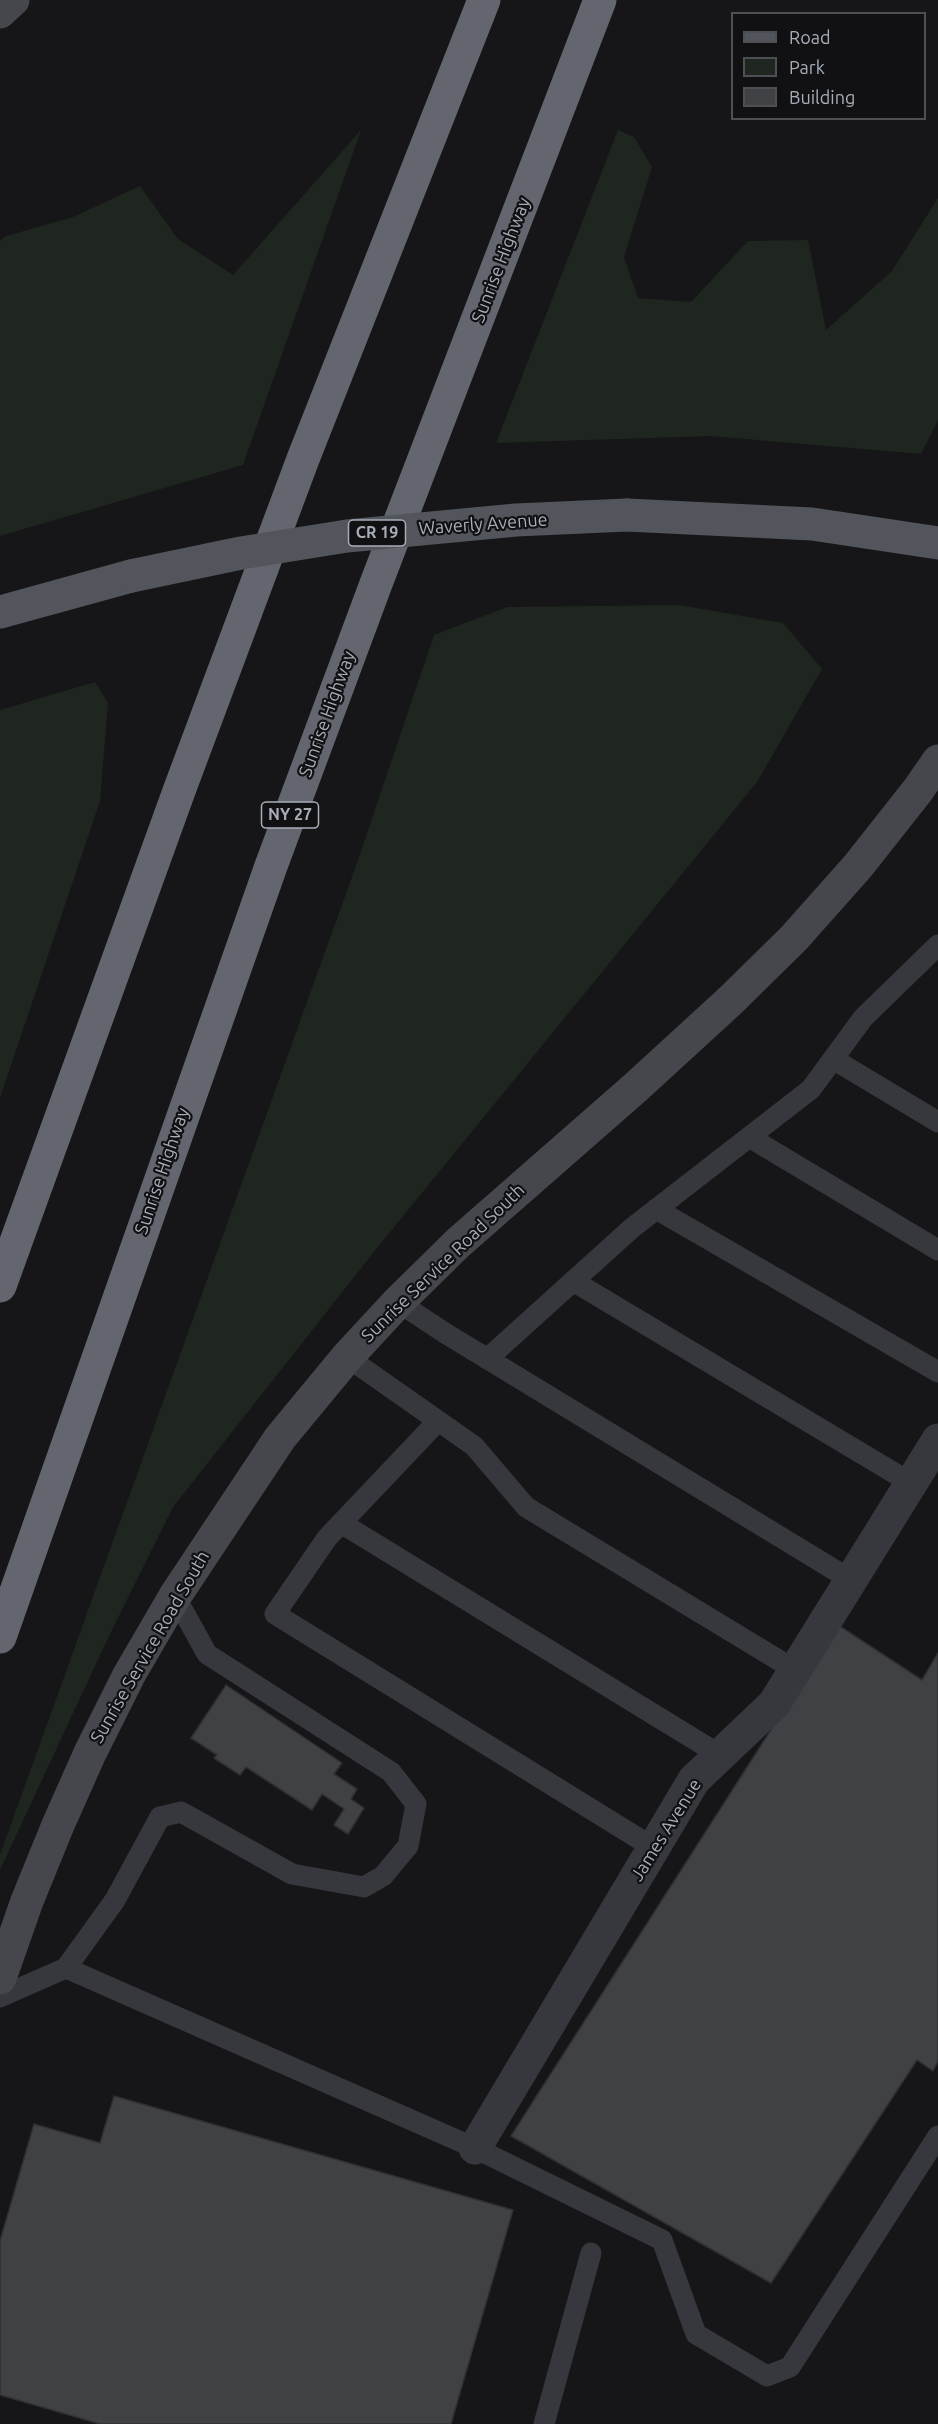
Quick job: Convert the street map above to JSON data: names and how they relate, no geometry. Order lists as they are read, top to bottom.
{
  "streets": {
    "highway": ["Sunrise Highway", "NY 27"],
    "main road": ["Waverly Avenue", "CR 19", "Sunrise Service Road South"],
    "street": ["James Avenue"]
  },
  "legend": ["Road", "Park", "Building"]
}
